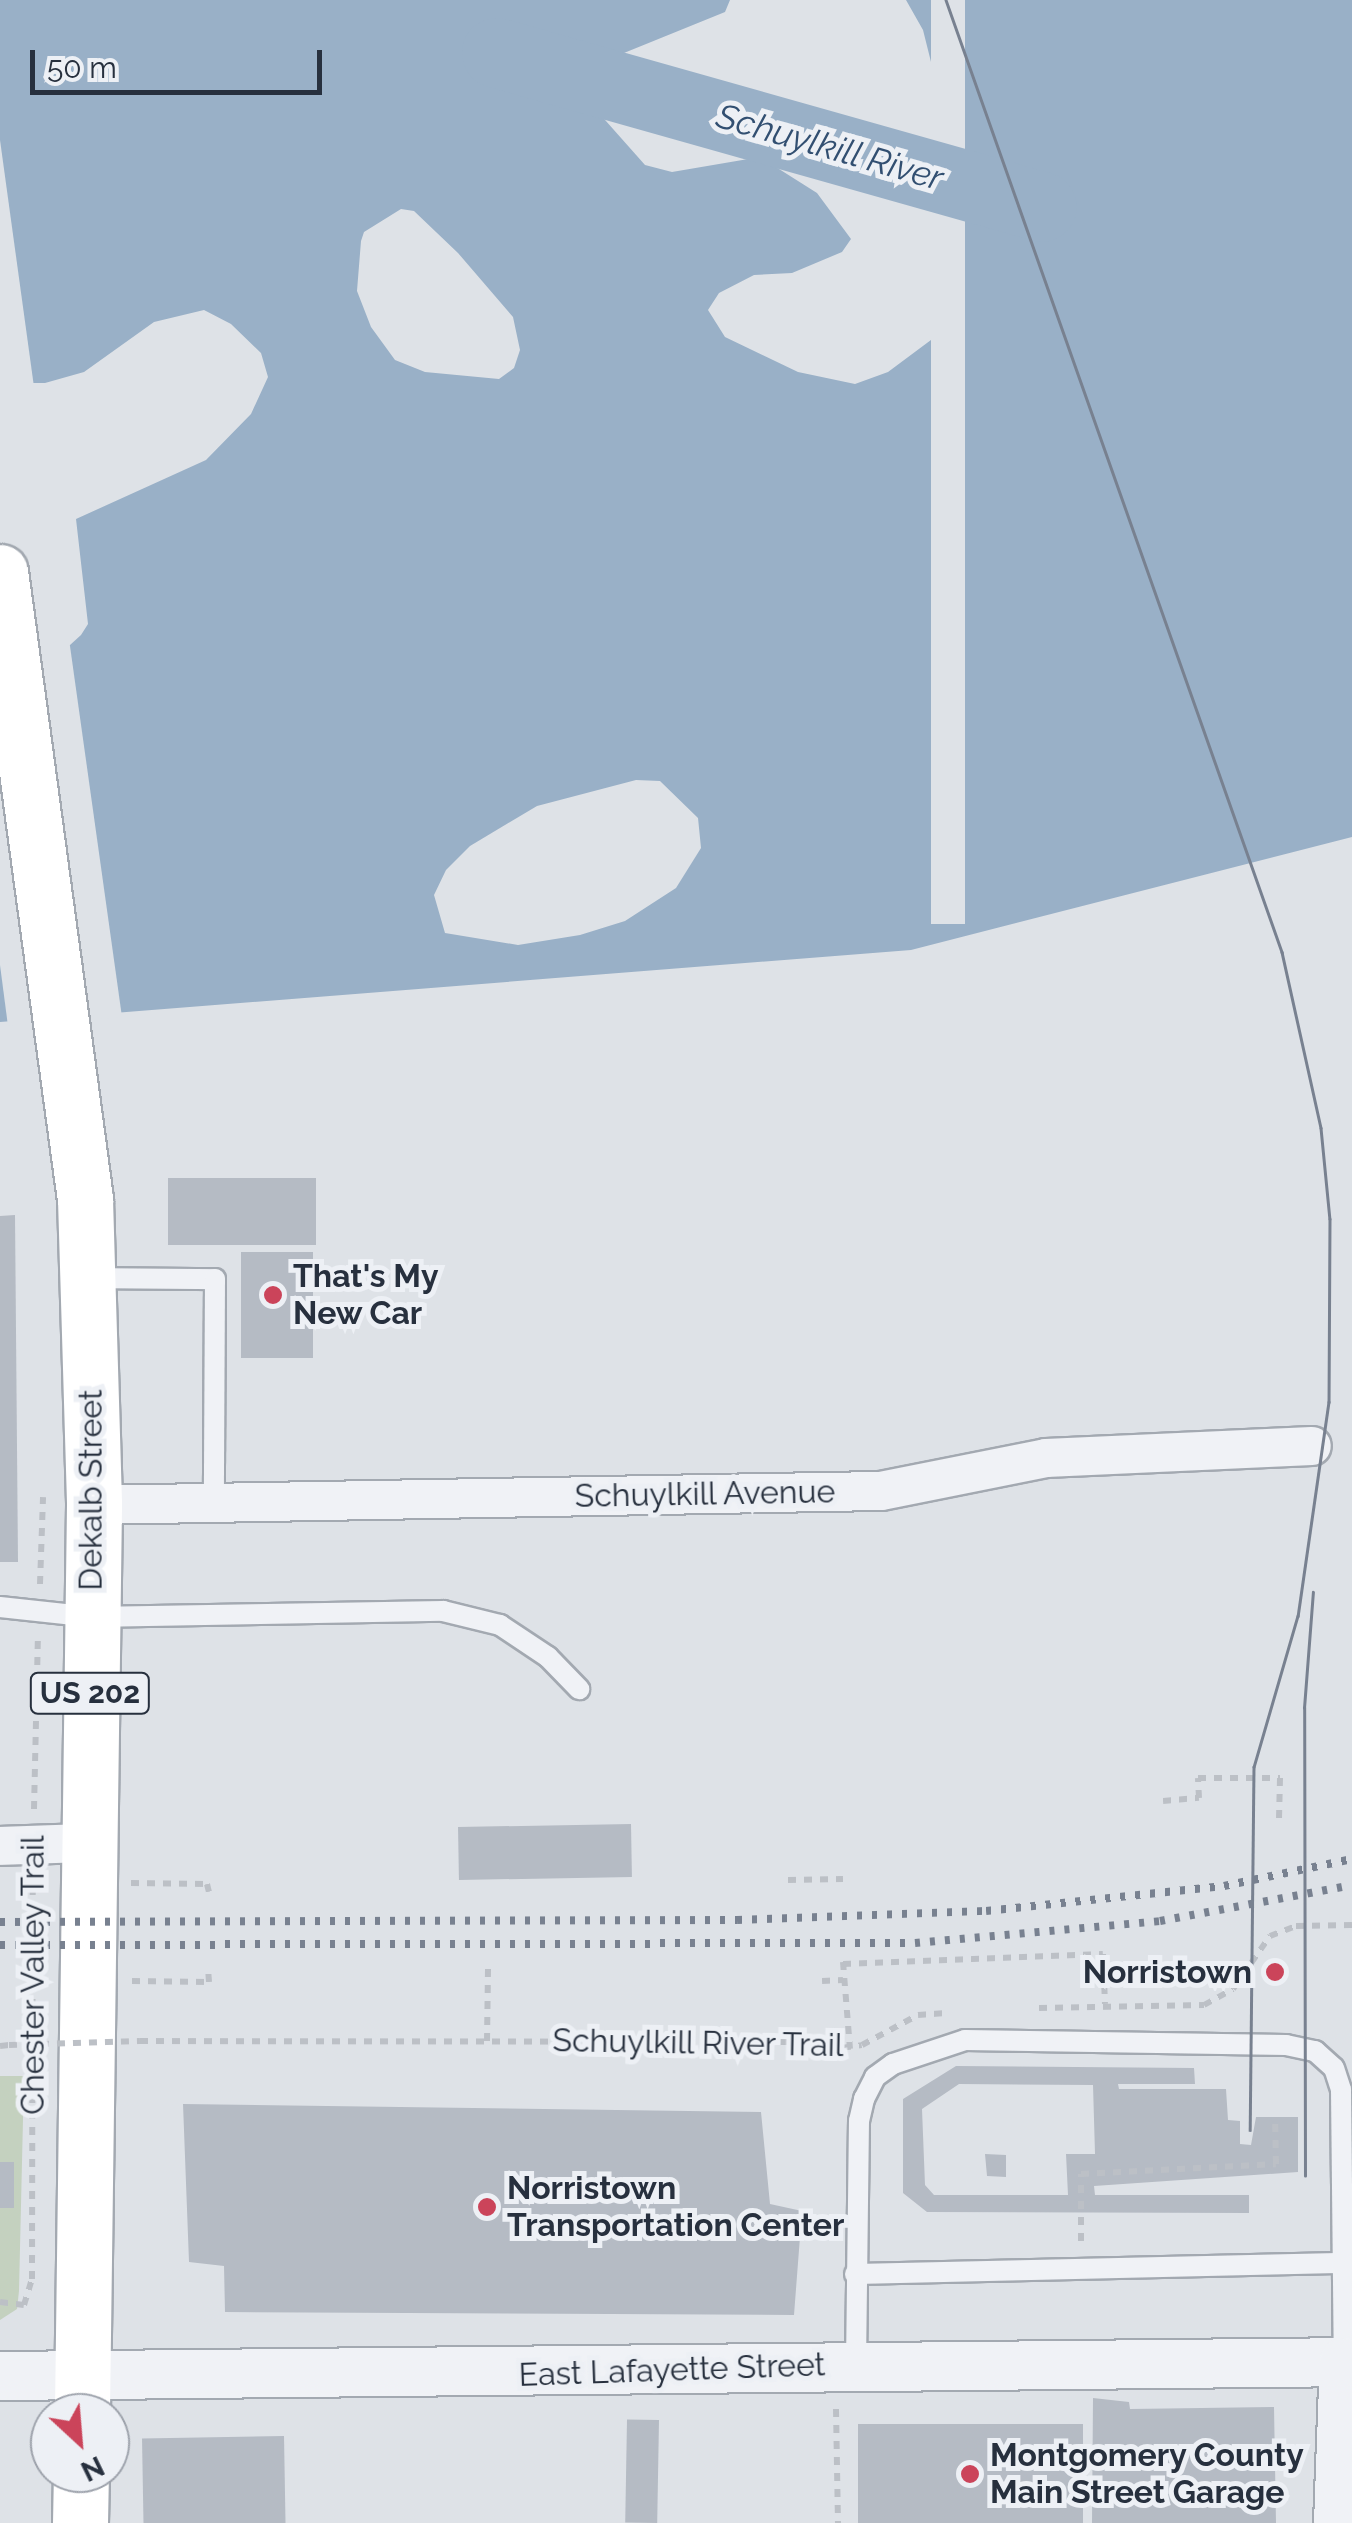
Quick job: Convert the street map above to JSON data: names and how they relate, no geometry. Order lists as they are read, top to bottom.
{
  "streets": {
    "highway": ["Dekalb Street", "US 202"],
    "street": ["Schuylkill Avenue", "East Lafayette Street"],
    "path": ["Chester Valley Trail", "Schuylkill River Trail"]
  },
  "crossings": [
    ["Dekalb Street", "Schuylkill Avenue"]
  ],
  "water": ["Schuylkill River"],
  "places": [
    "That's My New Car",
    "Norristown",
    "Norristown Transportation Center",
    "Montgomery County Main Street Garage"
  ],
  "scale_bar": "50 m",
  "north": "bottom right"
}
